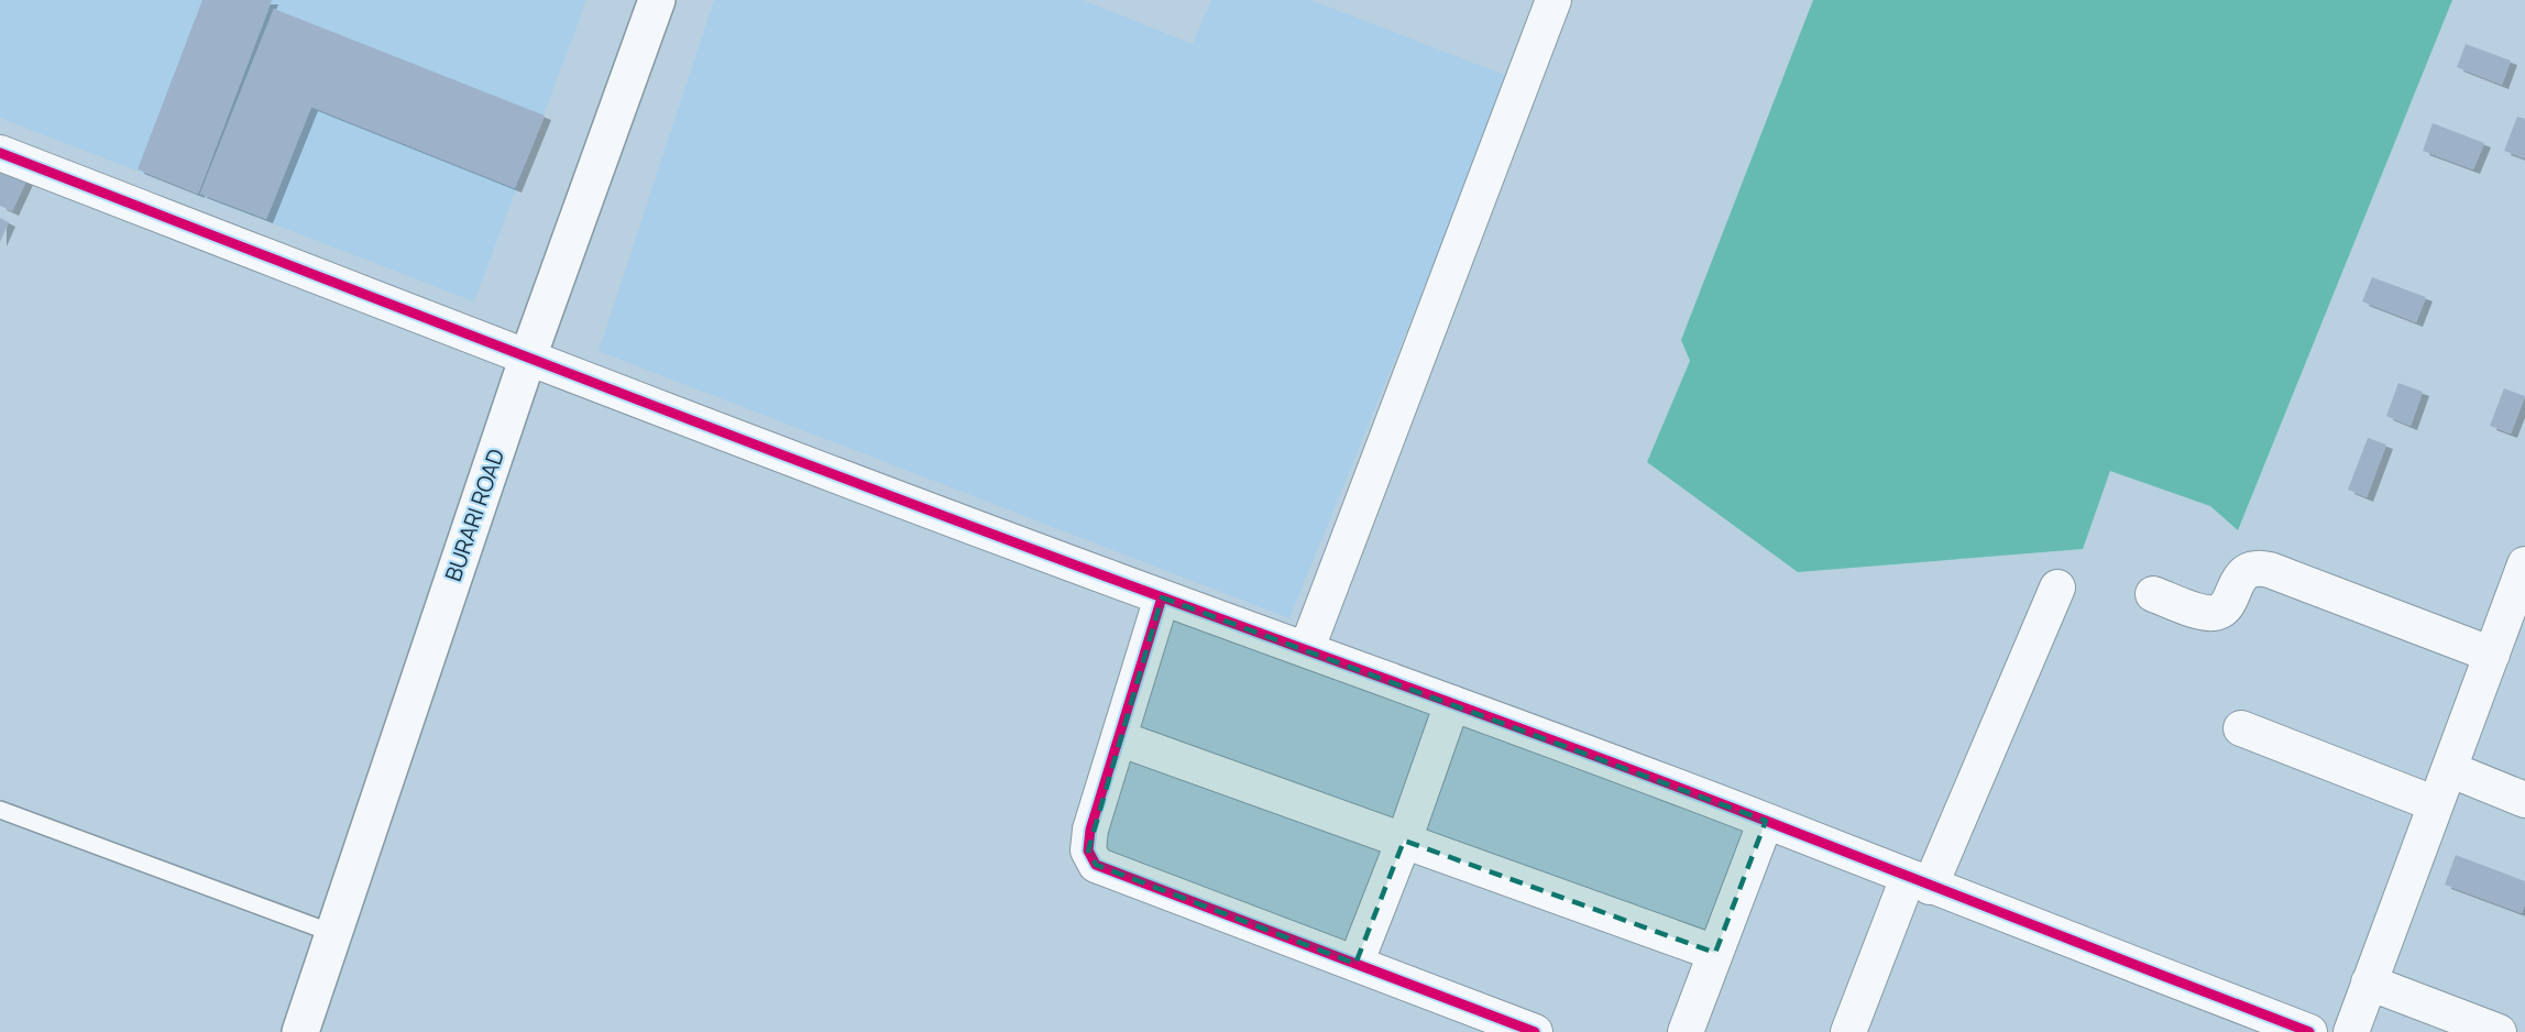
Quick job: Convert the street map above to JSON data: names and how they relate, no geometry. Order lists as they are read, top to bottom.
{
  "streets": {
    "main road": ["BURARI ROAD"]
  }
}
